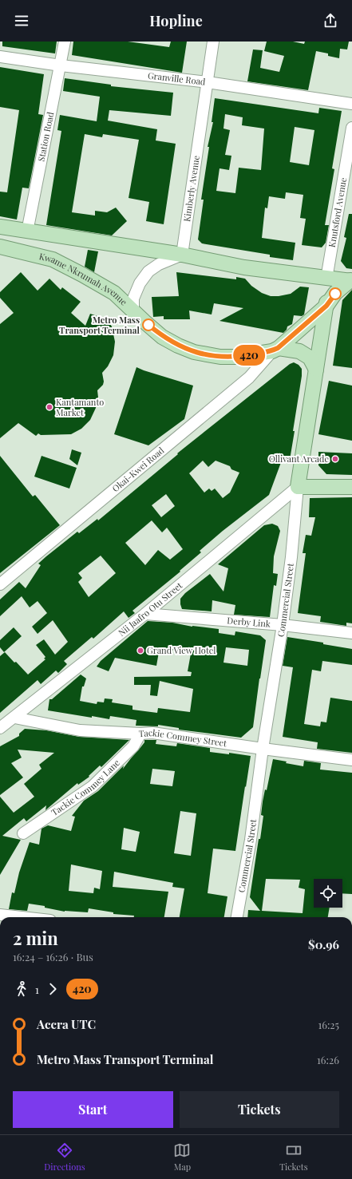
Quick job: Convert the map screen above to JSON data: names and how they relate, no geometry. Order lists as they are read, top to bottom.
{
  "streets": {
    "main road": ["Kwame Nkrumah Avenue", "Commercial Street"],
    "street": [
      "Granville Road",
      "Station Road",
      "Kimberly Avenue",
      "Knutsford Avenue",
      "Okai-Kwei Road",
      "Nii Jaafro Otu Street",
      "Derby Link",
      "Tackie Commey Street",
      "Tackie Commey Lane"
    ]
  },
  "crossings": [
    ["Granville Road", "Station Road"],
    ["Granville Road", "Kimberly Avenue"],
    ["Knutsford Avenue", "Commercial Street"],
    ["Kwame Nkrumah Avenue", "Okai-Kwei Road"],
    ["Commercial Street", "Nii Jaafro Otu Street"],
    ["Commercial Street", "Derby Link"],
    ["Commercial Street", "Tackie Commey Street"],
    ["Nii Jaafro Otu Street", "Derby Link"],
    ["Nii Jaafro Otu Street", "Tackie Commey Street"],
    ["Tackie Commey Street", "Tackie Commey Lane"]
  ],
  "places": [
    "Metro Mass Transport Terminal",
    "Kantamanto Market",
    "Ollivant Arcade",
    "Grand View Hotel"
  ],
  "lines": ["bus line 420"],
  "page": {
    "header": "Hopline",
    "on_map": "420",
    "heading": ["2 min", "16:24 – 16:26 · Bus", "$0.96"],
    "legs": ["1", "420"],
    "list": [
      {
        "name": "Accra UTC",
        "value": "16:25"
      },
      {
        "name": "Metro Mass Transport Terminal",
        "value": "16:26"
      }
    ],
    "buttons": ["Start", "Tickets"],
    "tabs": ["Directions", "Map", "Tickets"]
  }
}
